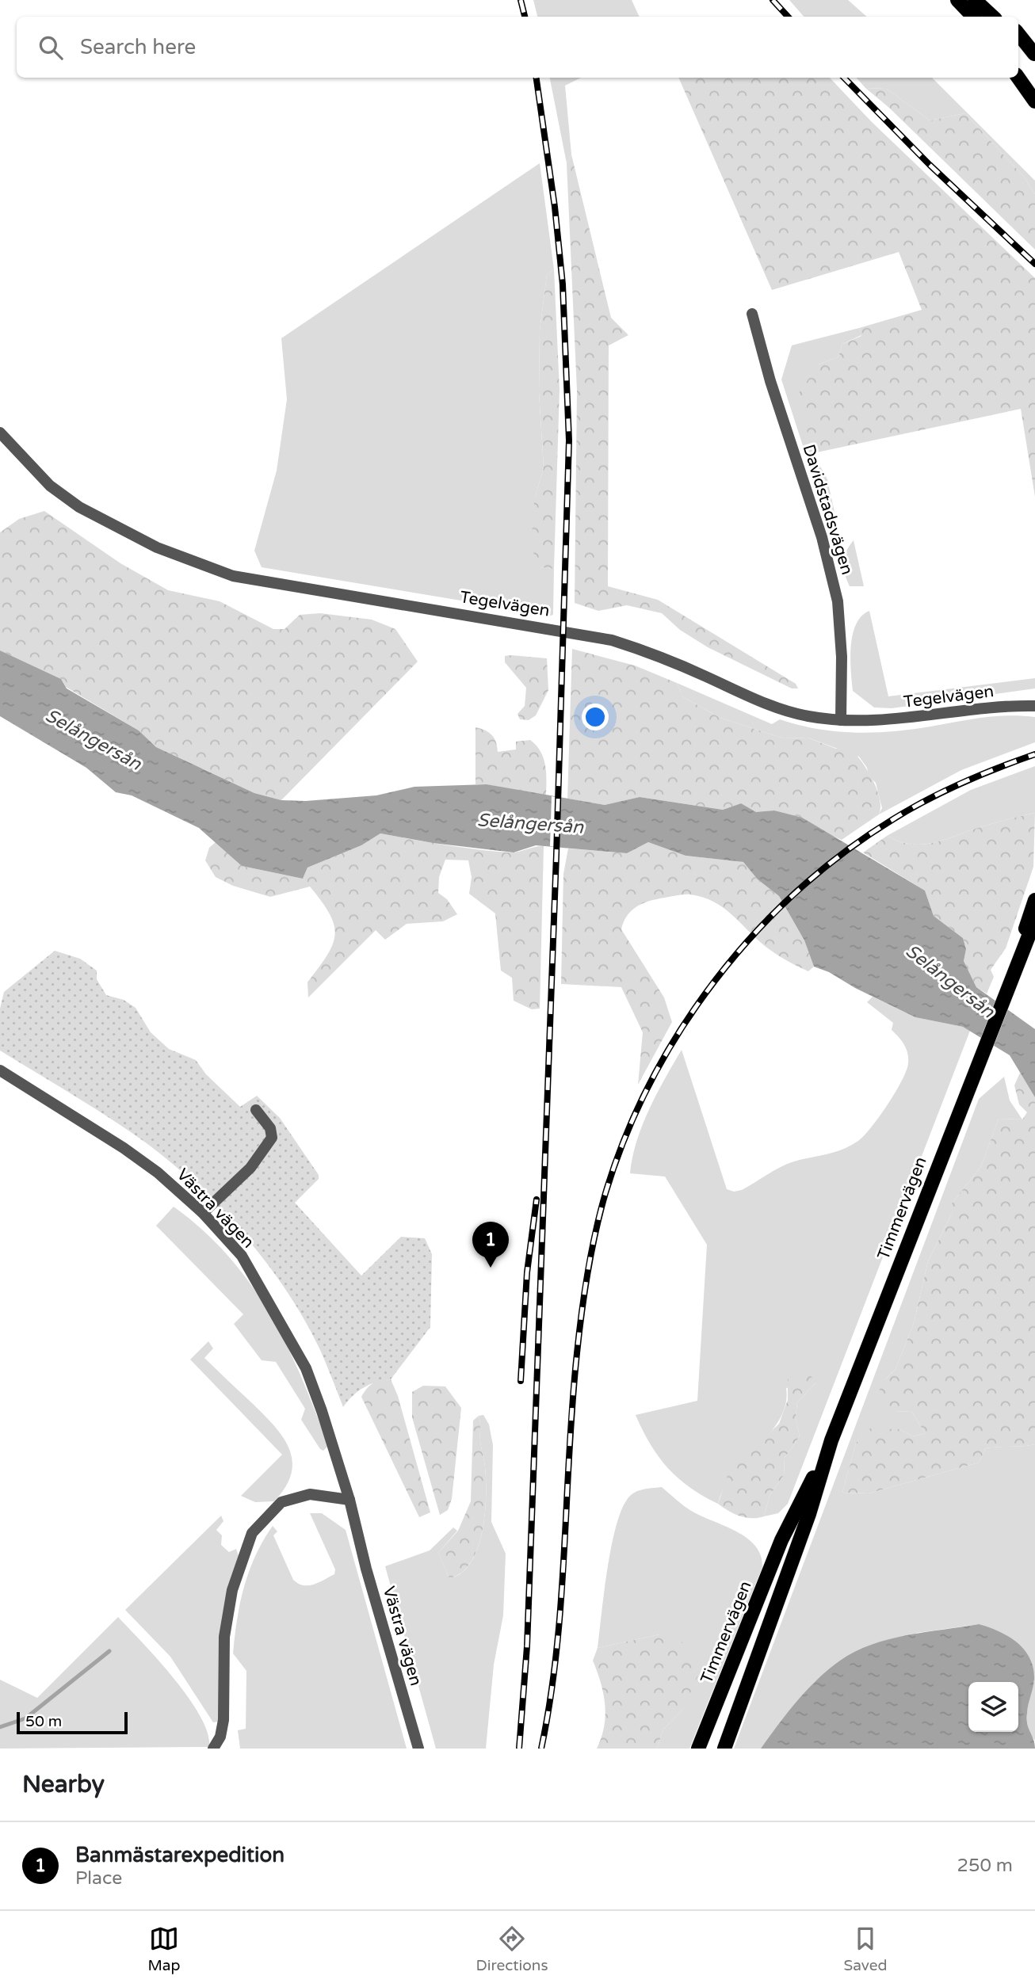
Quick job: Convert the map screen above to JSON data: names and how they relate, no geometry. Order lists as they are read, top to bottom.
{
  "streets": {
    "main road": ["Timmervägen"],
    "street": ["Davidstadsvägen", "Tegelvägen", "Västra vägen"]
  },
  "crossings": [
    ["Davidstadsvägen", "Tegelvägen"]
  ],
  "water": ["Selångersån"],
  "scale_bar": "50 m",
  "page": {
    "search": "Search here",
    "pins": "1",
    "scale": "50 m",
    "heading": "Nearby",
    "list": [
      {
        "mark": "1",
        "name": "Banmästarexpedition",
        "note": "Place",
        "value": "250 m"
      }
    ],
    "nav": ["Map", "Directions", "Saved"]
  }
}
